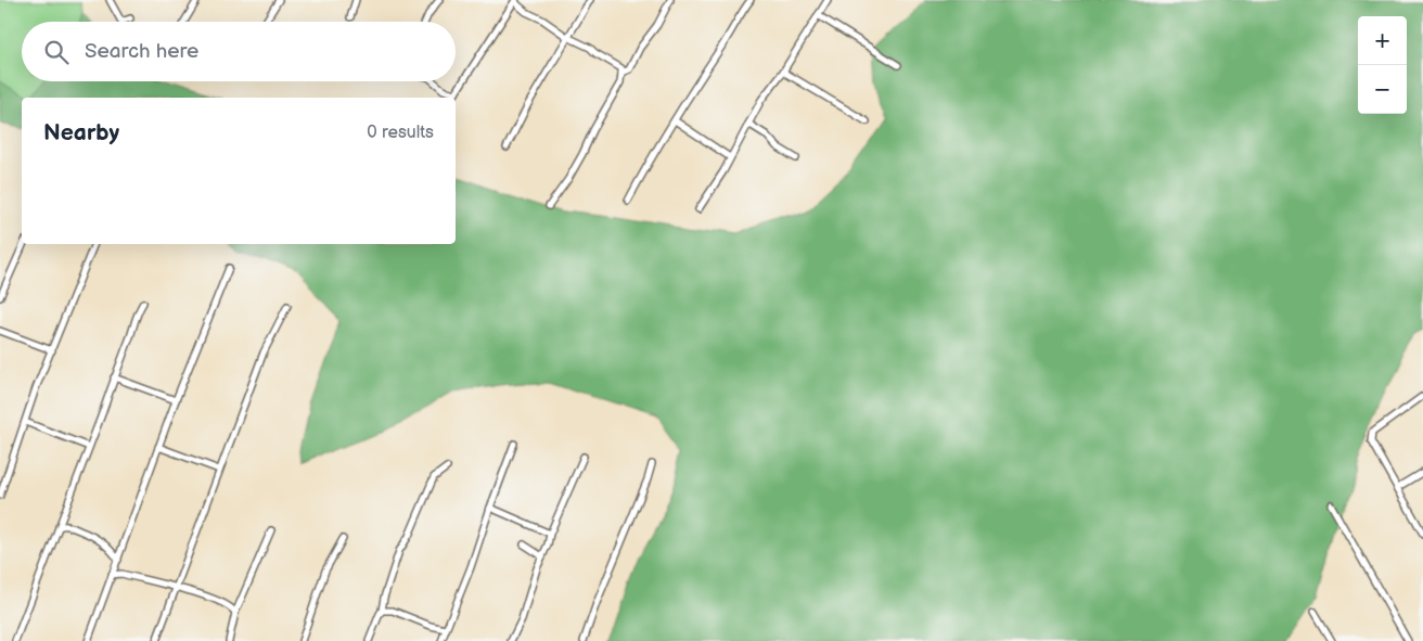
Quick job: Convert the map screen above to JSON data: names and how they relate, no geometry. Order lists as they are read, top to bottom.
{
  "page": {
    "map_buttons": ["+", "−"],
    "search": "Search here",
    "heading": ["Nearby", "0 results"]
  }
}
